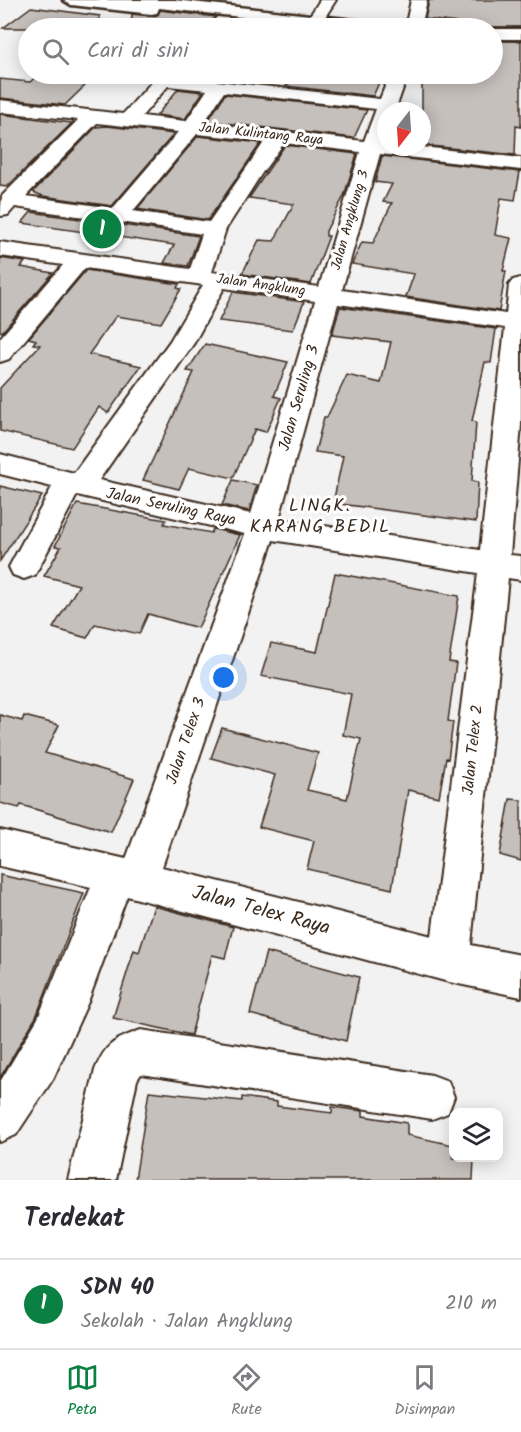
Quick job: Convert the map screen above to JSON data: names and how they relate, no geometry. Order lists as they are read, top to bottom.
{
  "streets": {
    "street": [
      "Jalan Kulintang Raya",
      "Jalan Angklung 3",
      "Jalan Angklung",
      "Jalan Seruling 3",
      "Jalan Seruling Raya",
      "Jalan Telex 3",
      "Jalan Telex 2",
      "Jalan Telex Raya"
    ]
  },
  "crossings": [
    ["Jalan Kulintang Raya", "Jalan Angklung 3"],
    ["Jalan Angklung 3", "Jalan Angklung"],
    ["Jalan Angklung 3", "Jalan Seruling 3"],
    ["Jalan Angklung", "Jalan Seruling 3"],
    ["Jalan Angklung", "Jalan Telex 2"],
    ["Jalan Seruling 3", "Jalan Seruling Raya"],
    ["Jalan Seruling 3", "Jalan Telex 3"],
    ["Jalan Seruling Raya", "Jalan Telex 3"],
    ["Jalan Seruling Raya", "Jalan Telex 2"],
    ["Jalan Telex 3", "Jalan Telex Raya"],
    ["Jalan Telex 2", "Jalan Telex Raya"]
  ],
  "districts": ["LINGK. KARANG BEDIL"],
  "north": "bottom",
  "page": {
    "search": "Cari di sini",
    "pins": "1",
    "heading": "Terdekat",
    "list": [
      {
        "mark": "1",
        "name": "SDN 40",
        "note": "Sekolah · Jalan Angklung",
        "value": "210 m"
      }
    ],
    "nav": ["Peta", "Rute", "Disimpan"]
  }
}
